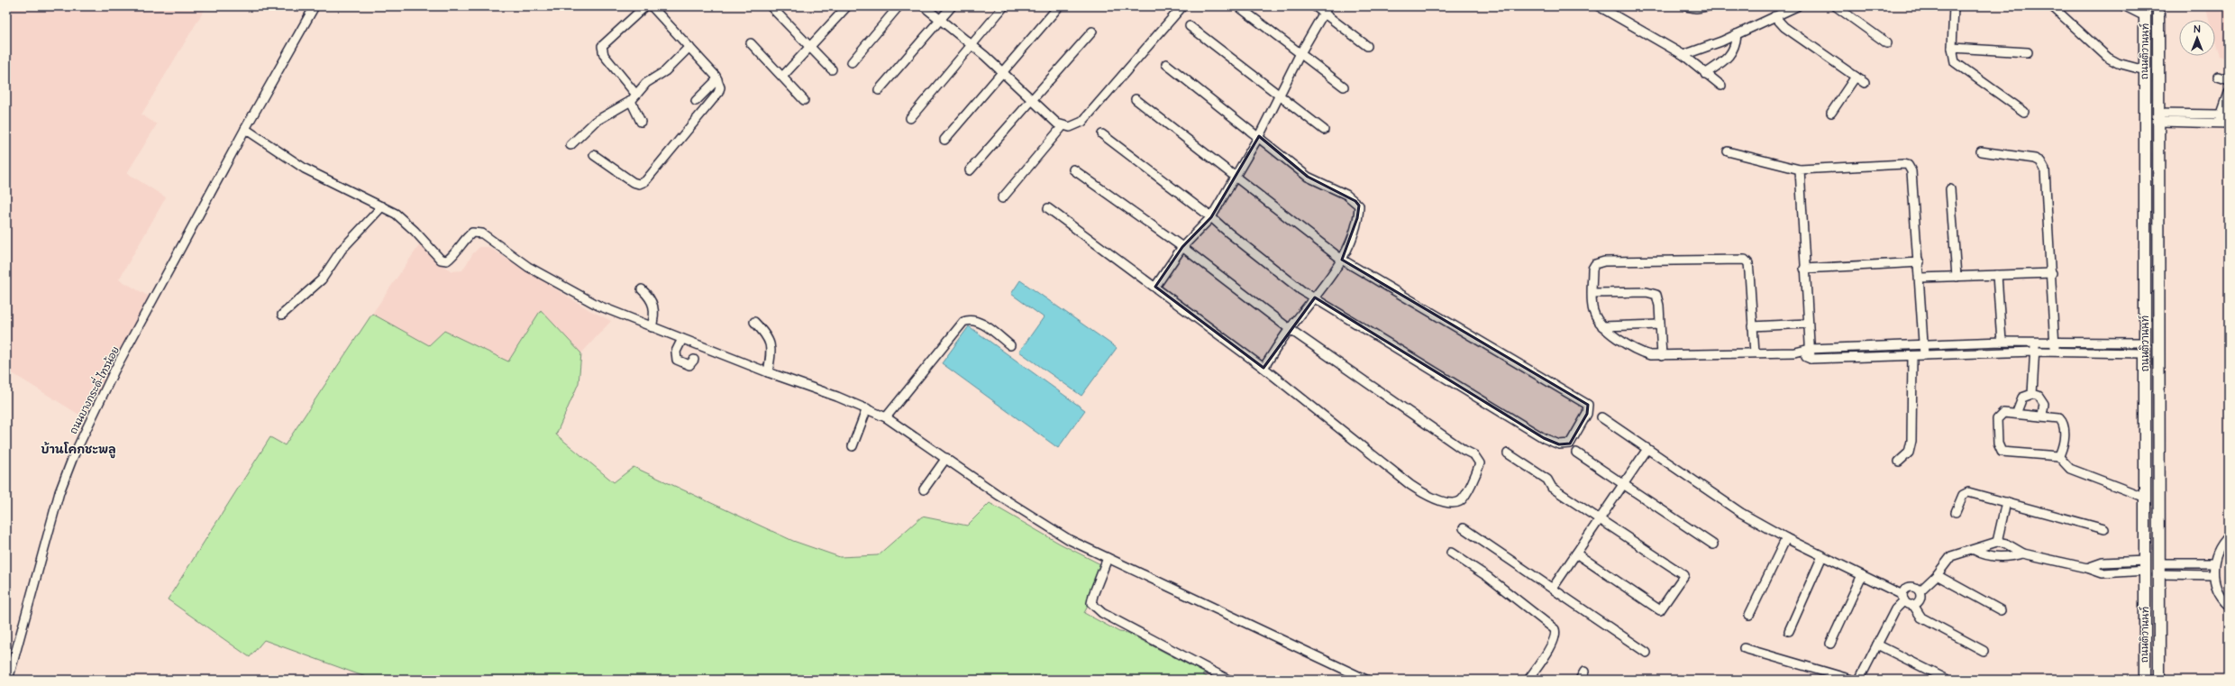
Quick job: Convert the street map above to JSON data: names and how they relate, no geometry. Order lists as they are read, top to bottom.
{
  "streets": {
    "main road": ["ถนนติวานนท์"],
    "street": ["ถนนบางกระดี่-ไทรน้อย"]
  },
  "districts": ["บ้านโคกชะพลู"],
  "north": "top"
}
